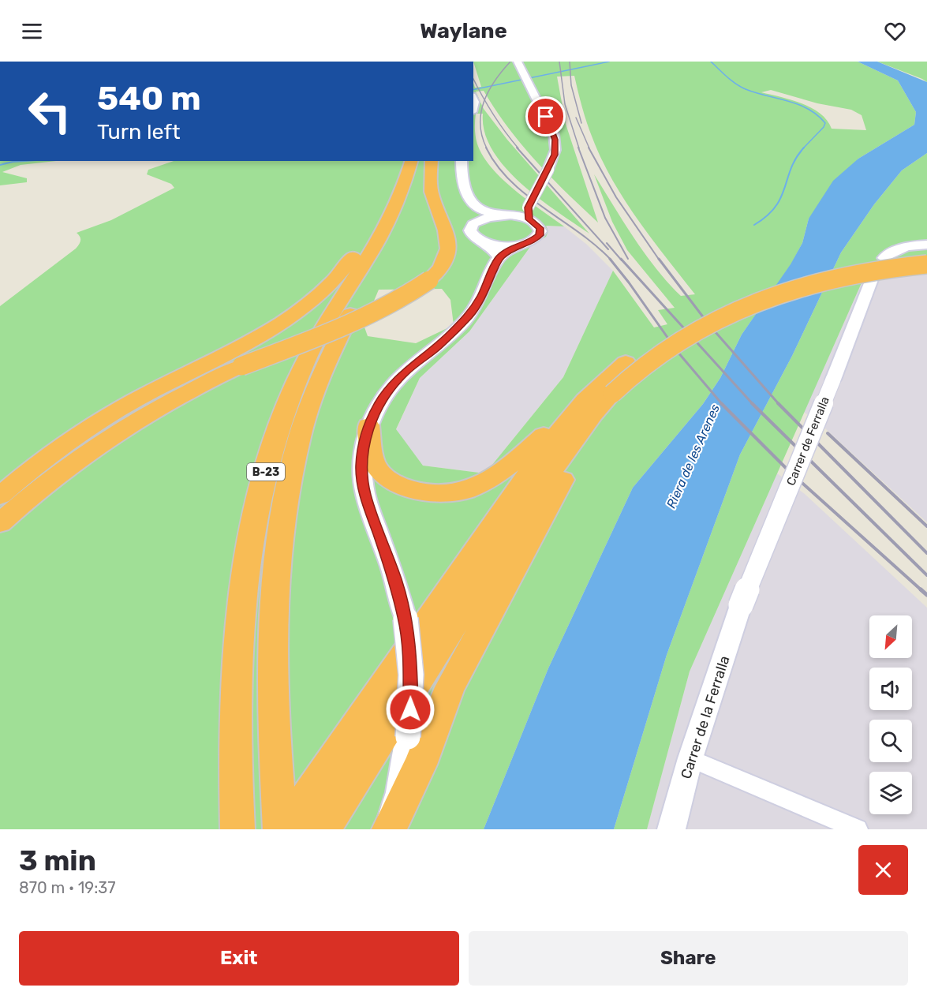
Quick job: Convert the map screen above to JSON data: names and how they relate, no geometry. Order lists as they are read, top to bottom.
{
  "streets": {
    "highway": ["B-23"],
    "main road": ["Carrer de Ferralla", "Carrer de la Ferralla"]
  },
  "crossings": [
    ["Carrer de Ferralla", "Carrer de la Ferralla"]
  ],
  "water": ["Riera de les Arenes"],
  "north": "bottom left",
  "page": {
    "header": "Waylane",
    "turn": ["540 m", "Turn left"],
    "heading": ["3 min", "870 m · 19:37"],
    "buttons": ["Exit", "Share"]
  }
}
